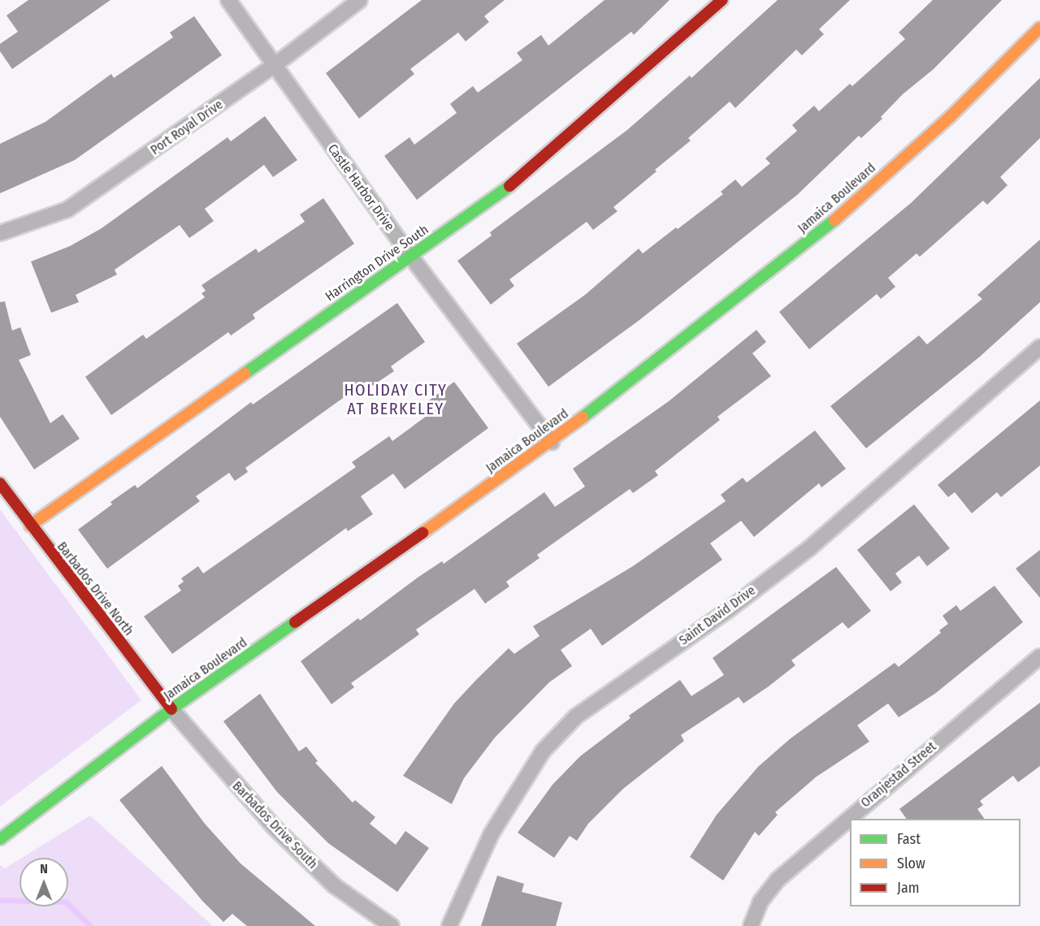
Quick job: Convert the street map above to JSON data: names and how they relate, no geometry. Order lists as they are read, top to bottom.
{
  "streets": {
    "street": [
      "Port Royal Drive",
      "Castle Harbor Drive",
      "Jamaica Boulevard",
      "Harrington Drive South",
      "Barbados Drive North",
      "Saint David Drive",
      "Oranjestad Street",
      "Barbados Drive South"
    ]
  },
  "crossings": [
    ["Port Royal Drive", "Castle Harbor Drive"],
    ["Castle Harbor Drive", "Jamaica Boulevard"],
    ["Castle Harbor Drive", "Harrington Drive South"],
    ["Jamaica Boulevard", "Barbados Drive North"],
    ["Jamaica Boulevard", "Barbados Drive South"],
    ["Harrington Drive South", "Barbados Drive North"],
    ["Barbados Drive North", "Barbados Drive South"]
  ],
  "districts": ["HOLIDAY CITY AT BERKELEY"],
  "legend": ["Fast", "Slow", "Jam"],
  "north": "top"
}
